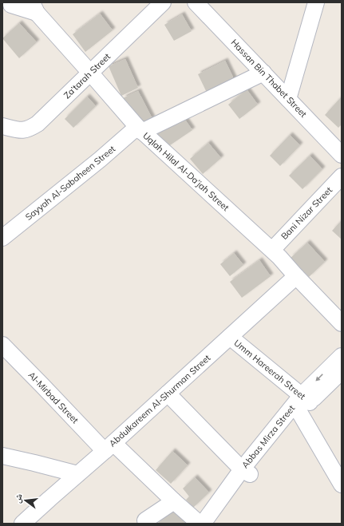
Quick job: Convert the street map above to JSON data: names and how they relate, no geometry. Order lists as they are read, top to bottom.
{
  "streets": {
    "street": [
      "Za’tarah Street",
      "Hassan Bin Thabet Street",
      "Uqlah Hilal Al-Da’jah Street",
      "Sayyah Al-Sabaheen Street",
      "Bani Nizar Street",
      "Umm Hareerah Street",
      "Al-Mirbad Street",
      "Abdulkareem Al-Shurman Street",
      "Abbas Mirza Street"
    ]
  },
  "crossings": [
    ["Za’tarah Street", "Uqlah Hilal Al-Da’jah Street"],
    ["Hassan Bin Thabet Street", "Sayyah Al-Sabaheen Street"],
    ["Uqlah Hilal Al-Da’jah Street", "Sayyah Al-Sabaheen Street"],
    ["Uqlah Hilal Al-Da’jah Street", "Bani Nizar Street"],
    ["Uqlah Hilal Al-Da’jah Street", "Abdulkareem Al-Shurman Street"],
    ["Umm Hareerah Street", "Abdulkareem Al-Shurman Street"],
    ["Umm Hareerah Street", "Abbas Mirza Street"],
    ["Al-Mirbad Street", "Abdulkareem Al-Shurman Street"]
  ],
  "north": "left"
}
